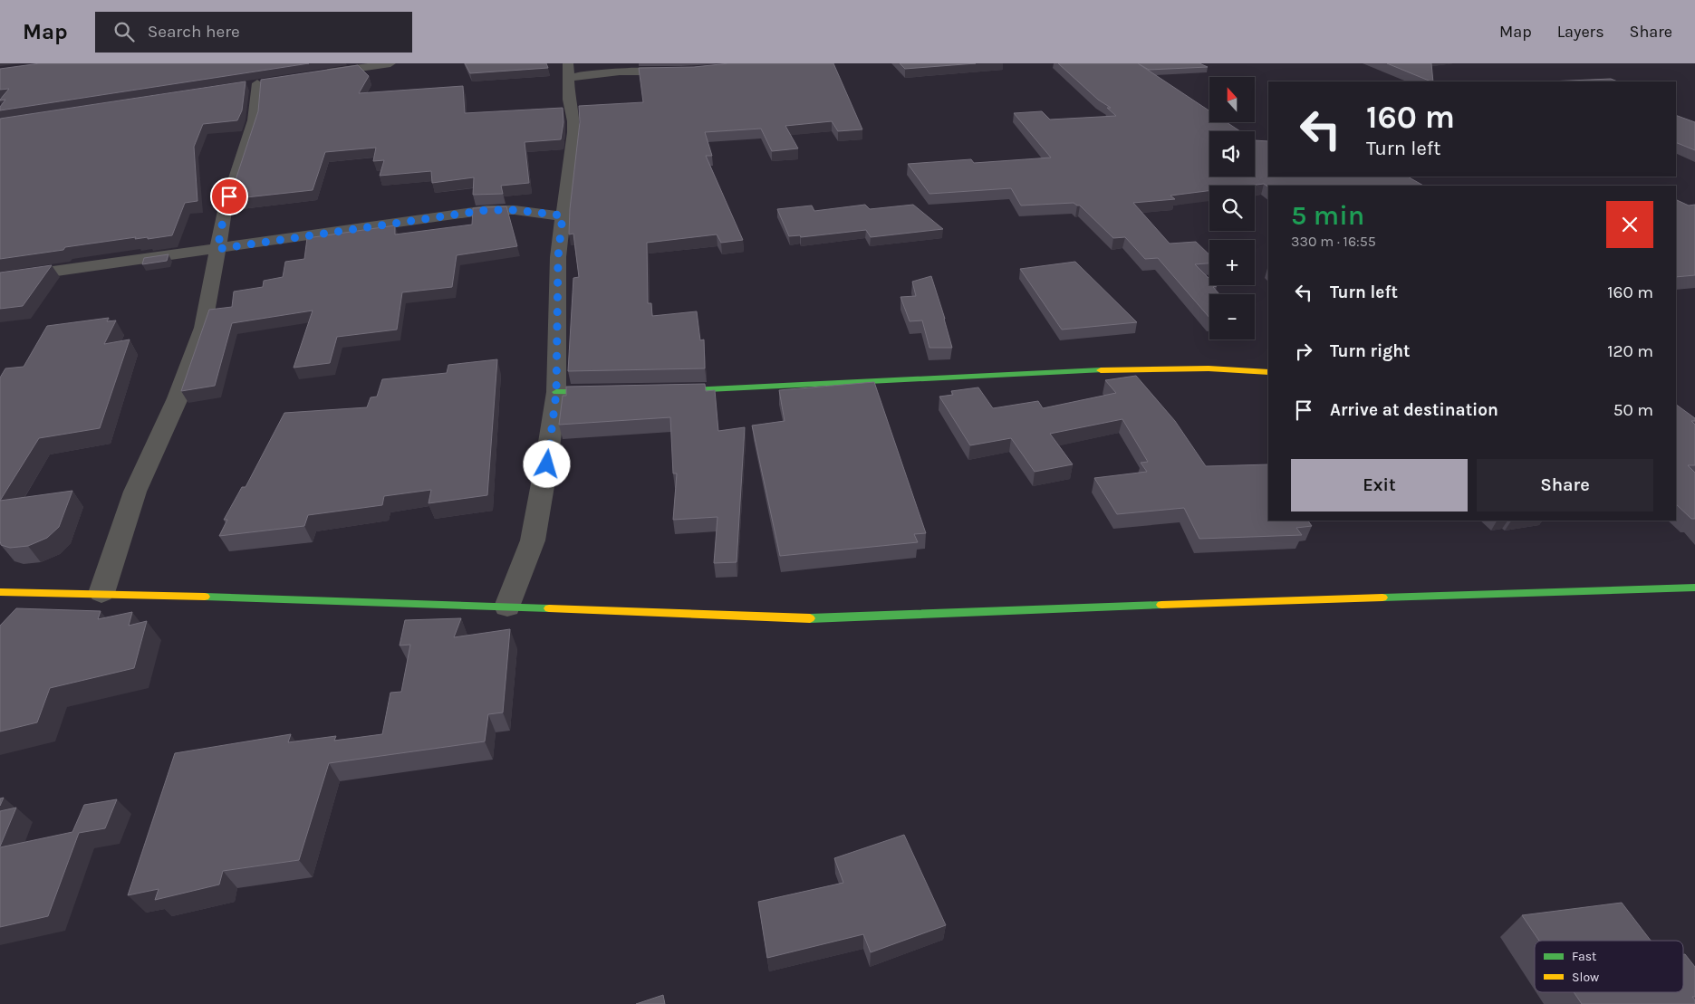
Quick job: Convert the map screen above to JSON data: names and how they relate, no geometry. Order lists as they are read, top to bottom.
{
  "legend": ["Fast", "Slow"],
  "north": "top",
  "page": {
    "header": "Map",
    "search": "Search here",
    "nav": ["Map", "Layers", "Share"],
    "map_buttons": ["+", "−"],
    "turn": ["160 m", "Turn left"],
    "heading": ["5 min", "330 m · 16:55"],
    "list": [
      {
        "name": "Turn left",
        "value": "160 m"
      },
      {
        "name": "Turn right",
        "value": "120 m"
      },
      {
        "name": "Arrive at destination",
        "value": "50 m"
      }
    ],
    "buttons": ["Exit", "Share"]
  }
}
